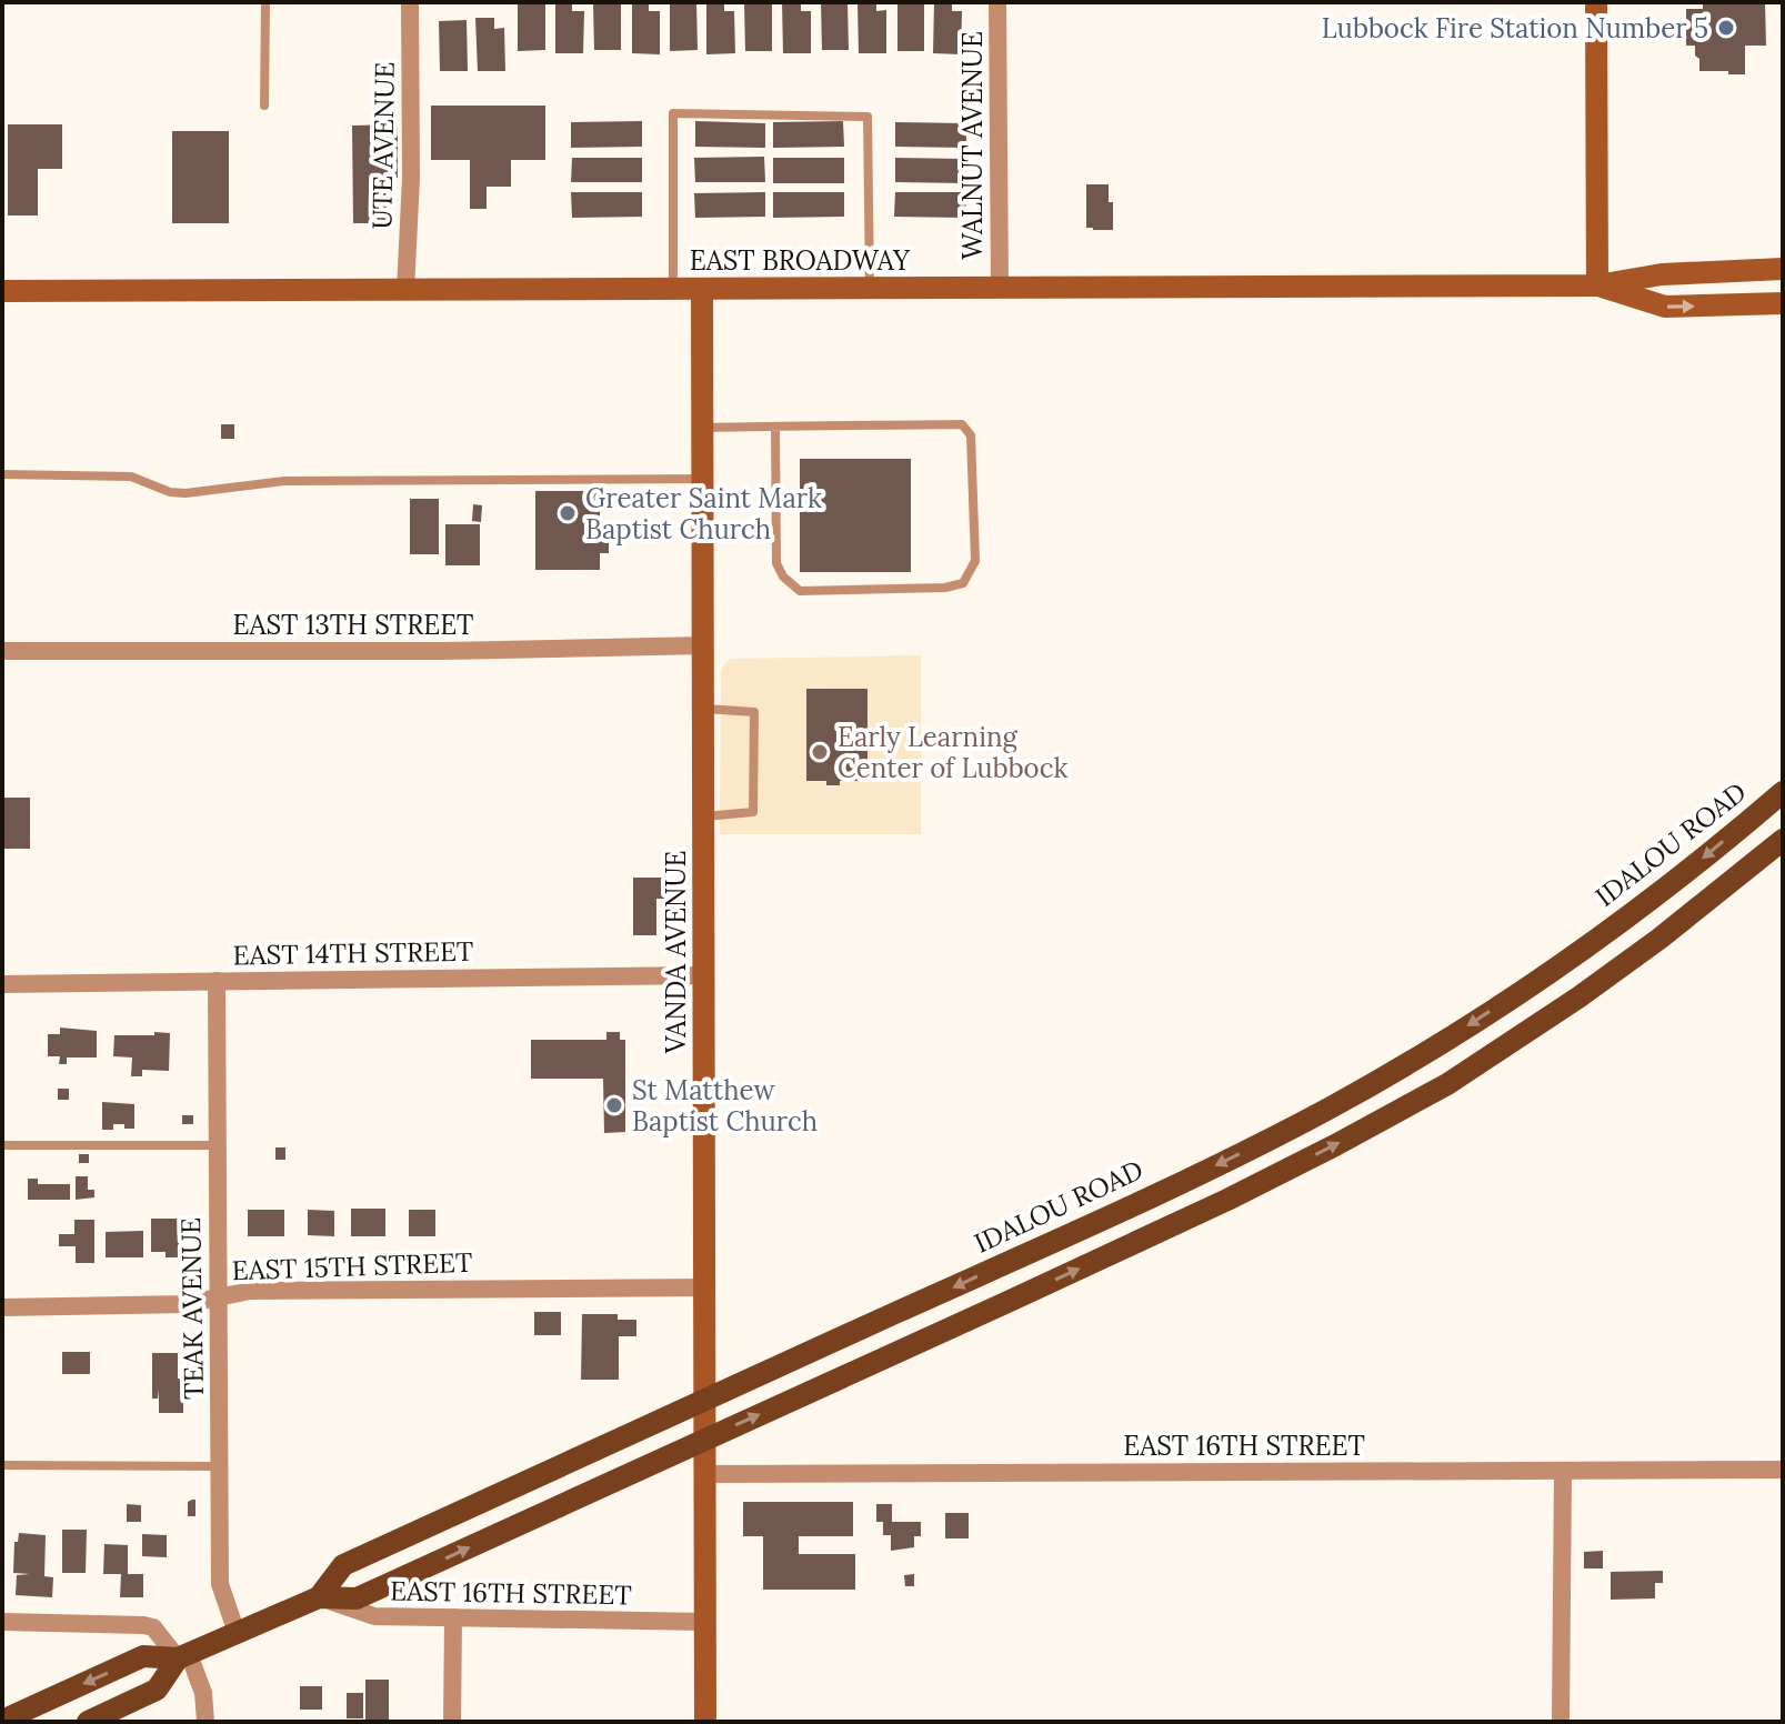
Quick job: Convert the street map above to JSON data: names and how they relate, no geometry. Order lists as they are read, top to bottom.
{
  "streets": {
    "main road": ["EAST BROADWAY", "IDALOU ROAD", "VANDA AVENUE"],
    "street": [
      "UTE AVENUE",
      "WALNUT AVENUE",
      "EAST 13TH STREET",
      "EAST 14TH STREET",
      "EAST 15TH STREET",
      "TEAK AVENUE",
      "EAST 16TH STREET"
    ]
  },
  "crossings": [
    ["UTE AVENUE", "EAST BROADWAY"],
    ["WALNUT AVENUE", "EAST BROADWAY"],
    ["EAST BROADWAY", "VANDA AVENUE"],
    ["EAST 13TH STREET", "VANDA AVENUE"],
    ["IDALOU ROAD", "VANDA AVENUE"],
    ["IDALOU ROAD", "TEAK AVENUE"],
    ["IDALOU ROAD", "EAST 16TH STREET"],
    ["VANDA AVENUE", "EAST 14TH STREET"],
    ["VANDA AVENUE", "EAST 15TH STREET"],
    ["VANDA AVENUE", "EAST 16TH STREET"],
    ["EAST 14TH STREET", "TEAK AVENUE"],
    ["EAST 15TH STREET", "TEAK AVENUE"]
  ],
  "places": [
    "Lubbock Fire Station Number 5",
    "Greater Saint Mark Baptist Church",
    "Early Learning Center of Lubbock",
    "St Matthew Baptist Church"
  ]
}
